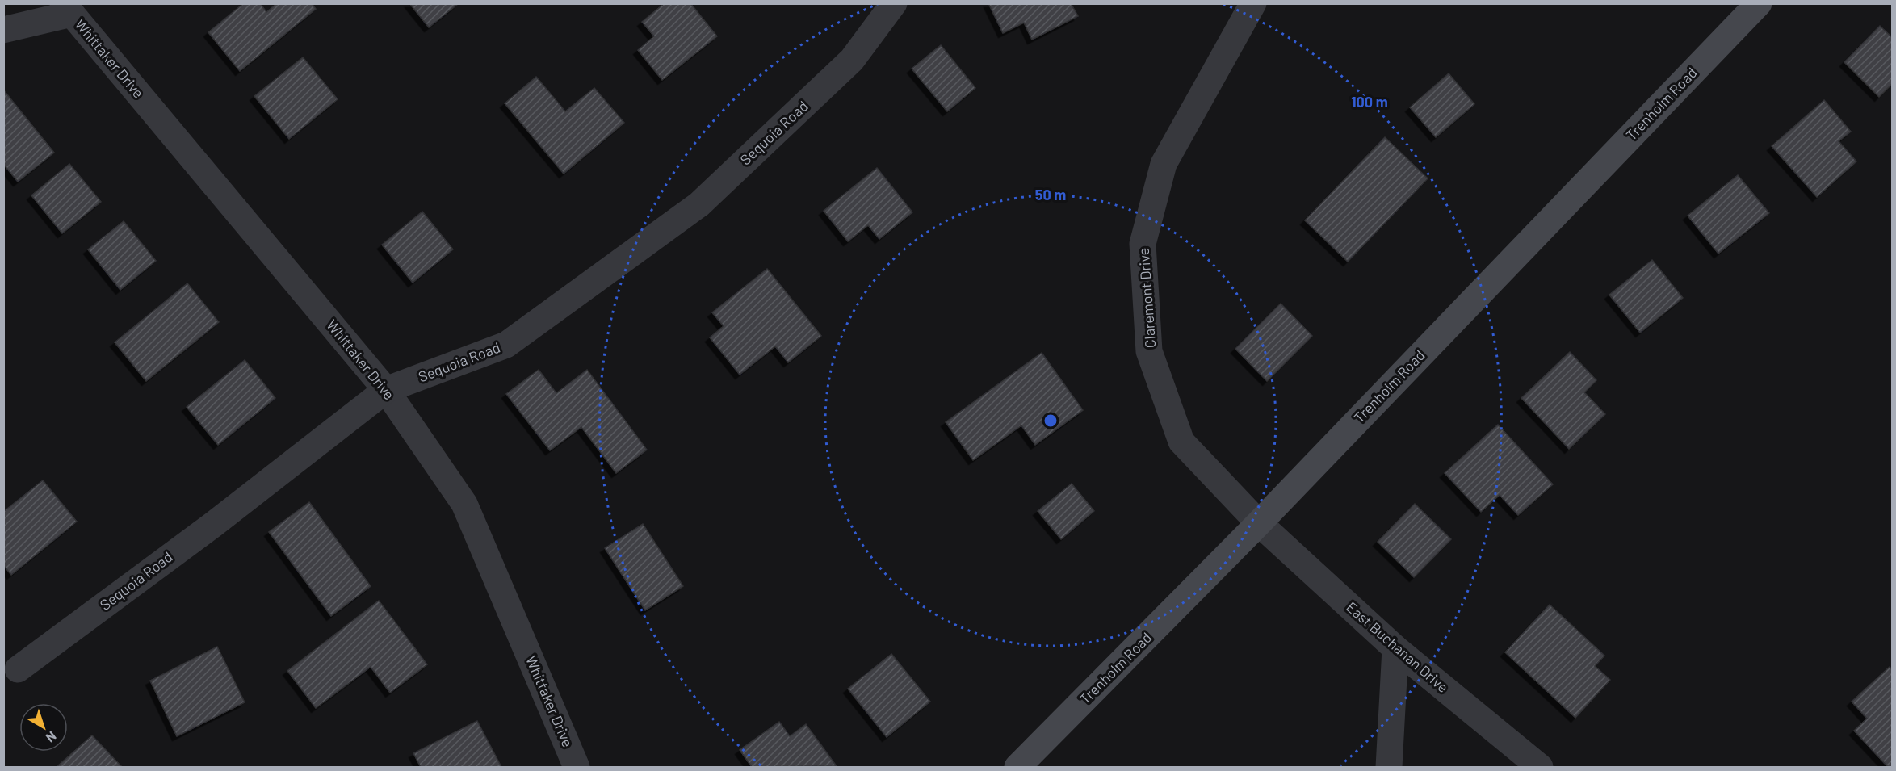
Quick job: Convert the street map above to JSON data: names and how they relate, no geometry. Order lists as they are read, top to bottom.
{
  "streets": {
    "main road": ["Trenholm Road"],
    "street": [
      "Whittaker Drive",
      "Sequoia Road",
      "Claremont Drive",
      "East Buchanan Drive"
    ]
  },
  "crossings": [
    ["Whittaker Drive", "Sequoia Road"],
    ["Trenholm Road", "Claremont Drive"],
    ["Trenholm Road", "East Buchanan Drive"],
    ["Claremont Drive", "East Buchanan Drive"]
  ],
  "north": "bottom right",
  "rings": ["100 m", "50 m"]
}
